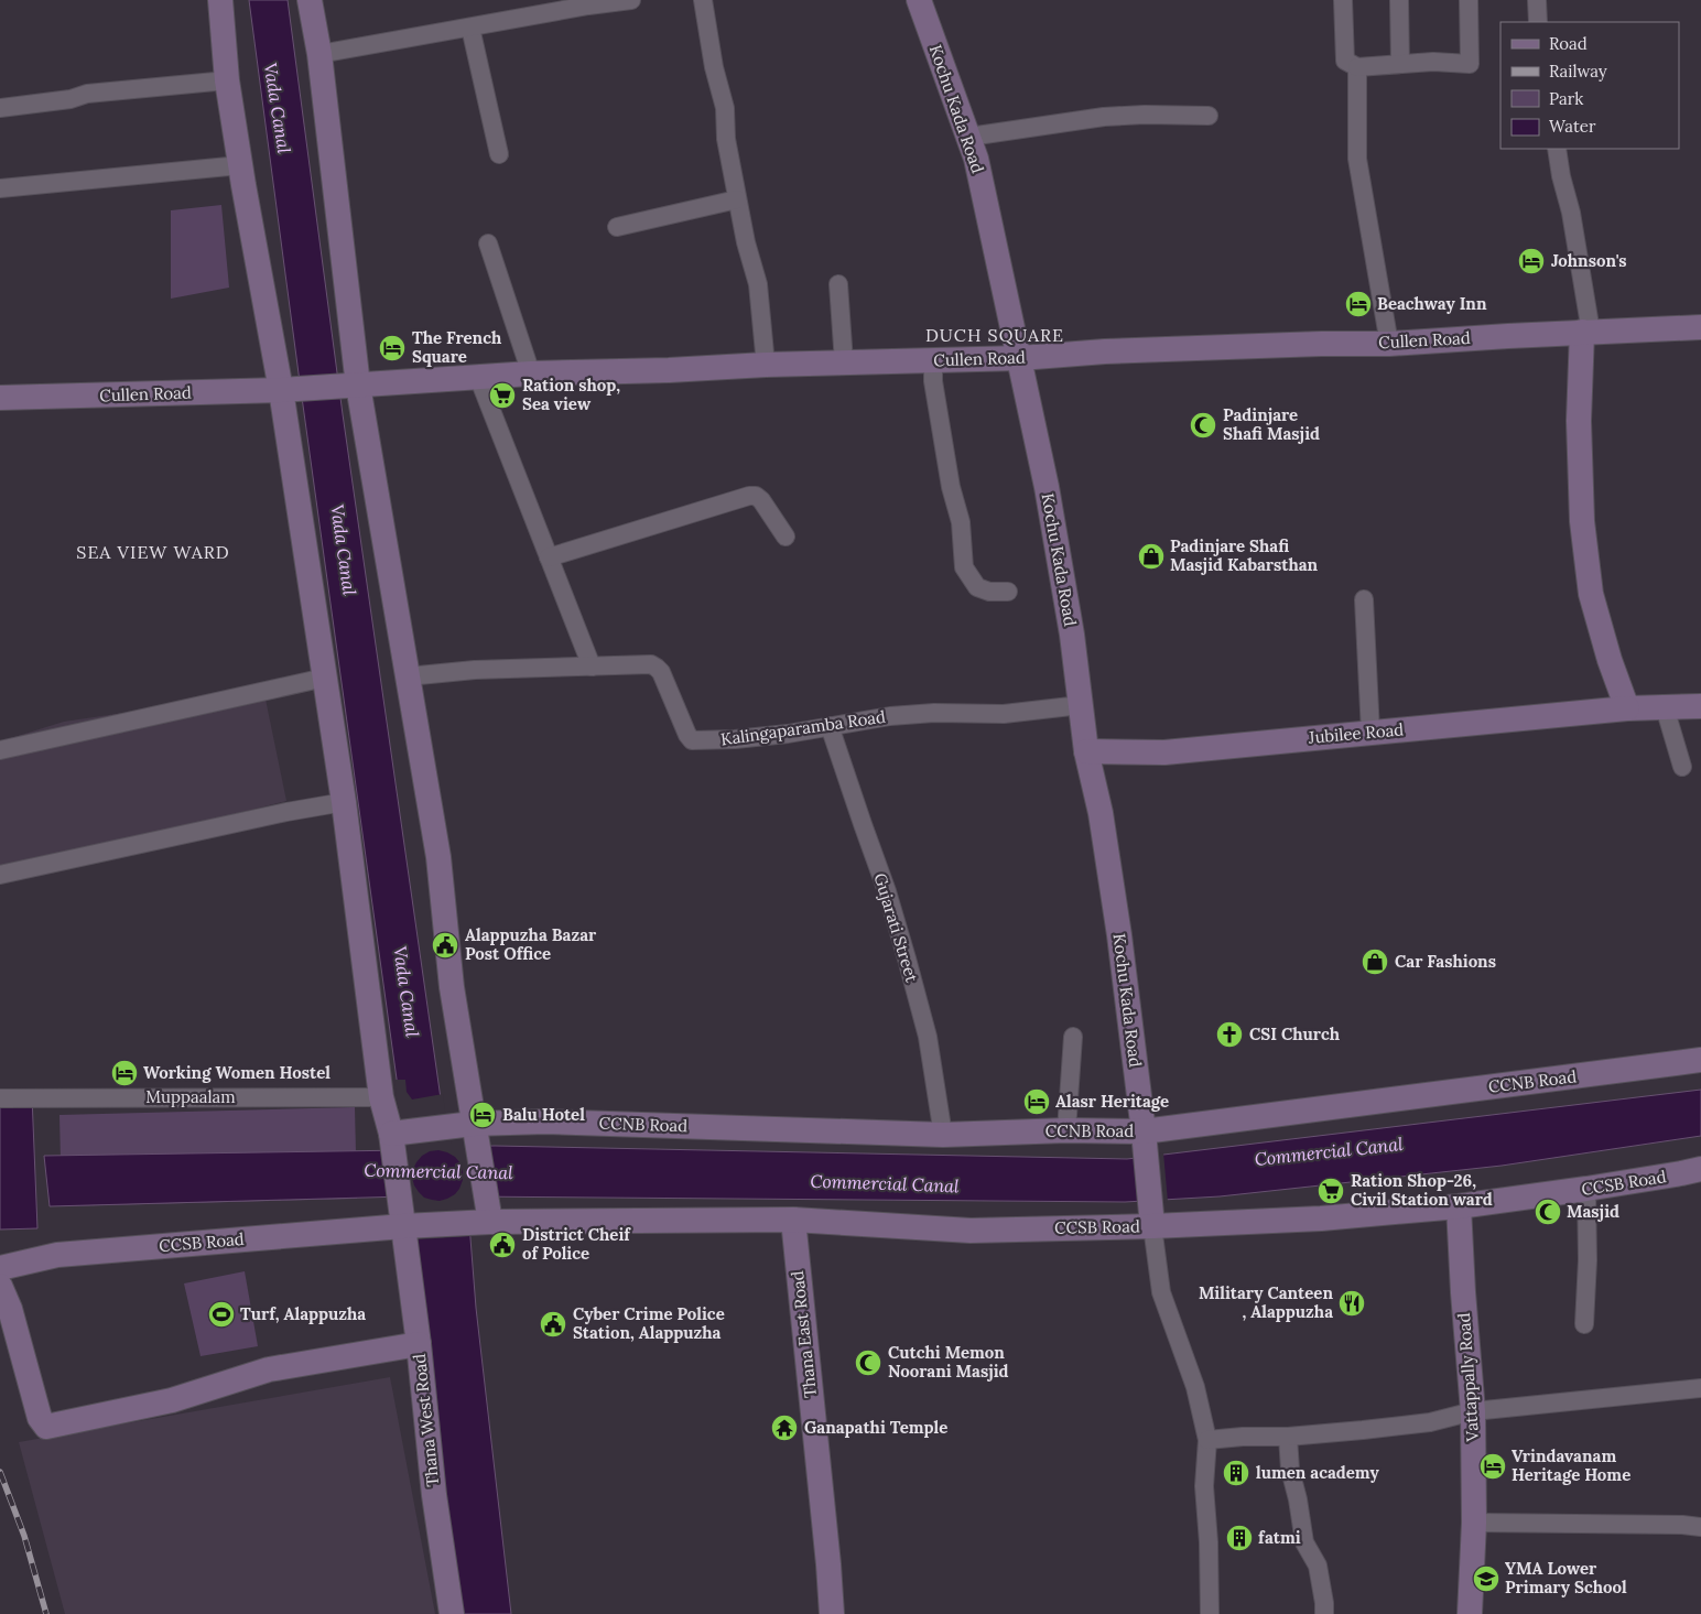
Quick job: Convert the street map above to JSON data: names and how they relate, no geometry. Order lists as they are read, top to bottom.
{
  "streets": {
    "main road": [
      "Kochu Kada Road",
      "Cullen Road",
      "Jubilee Road",
      "CCNB Road",
      "CCSB Road",
      "Thana East Road",
      "Vattappally Road",
      "Thana West Road"
    ],
    "street": ["Kalingaparamba Road", "Gujarati Street", "Muppaalam"]
  },
  "crossings": [
    ["Kochu Kada Road", "Cullen Road"],
    ["Kochu Kada Road", "Kalingaparamba Road"],
    ["Kochu Kada Road", "Jubilee Road"],
    ["Kochu Kada Road", "CCNB Road"],
    ["Kochu Kada Road", "CCSB Road"],
    ["Cullen Road", "Thana West Road"],
    ["Kalingaparamba Road", "Gujarati Street"],
    ["Gujarati Street", "CCNB Road"],
    ["CCNB Road", "Thana West Road"],
    ["Muppaalam", "Thana West Road"],
    ["CCSB Road", "Thana East Road"],
    ["CCSB Road", "Vattappally Road"],
    ["CCSB Road", "Thana West Road"]
  ],
  "districts": ["DUCH SQUARE", "SEA VIEW WARD"],
  "water": ["Vada Canal", "Commercial Canal"],
  "places": {
    "hotel": [
      "Johnson's",
      "Beachway Inn",
      "The French Square",
      "Working Women Hostel",
      "Alasr Heritage",
      "Balu Hotel",
      "Vrindavanam Heritage Home"
    ],
    "supermarket": ["Ration shop, Sea view", "Ration Shop-26, Civil Station ward"],
    "mosque": ["Padinjare Shafi Masjid", "Masjid", "Cutchi Memon Noorani Masjid"],
    "shop": ["Padinjare Shafi Masjid Kabarsthan", "Car Fashions"],
    "public building": ["Alappuzha Bazar Post Office", "District Cheif of Police", "Cyber Crime Police Station, Alappuzha"],
    "church": ["CSI Church"],
    "restaurant": ["Military Canteen , Alappuzha"],
    "sports": ["Turf, Alappuzha"],
    "temple": ["Ganapathi Temple"],
    "building": ["lumen academy", "fatmi"],
    "school or university": ["YMA Lower Primary School"]
  },
  "legend": [
    "Road",
    "Railway",
    "Park",
    "Water"
  ]
}
